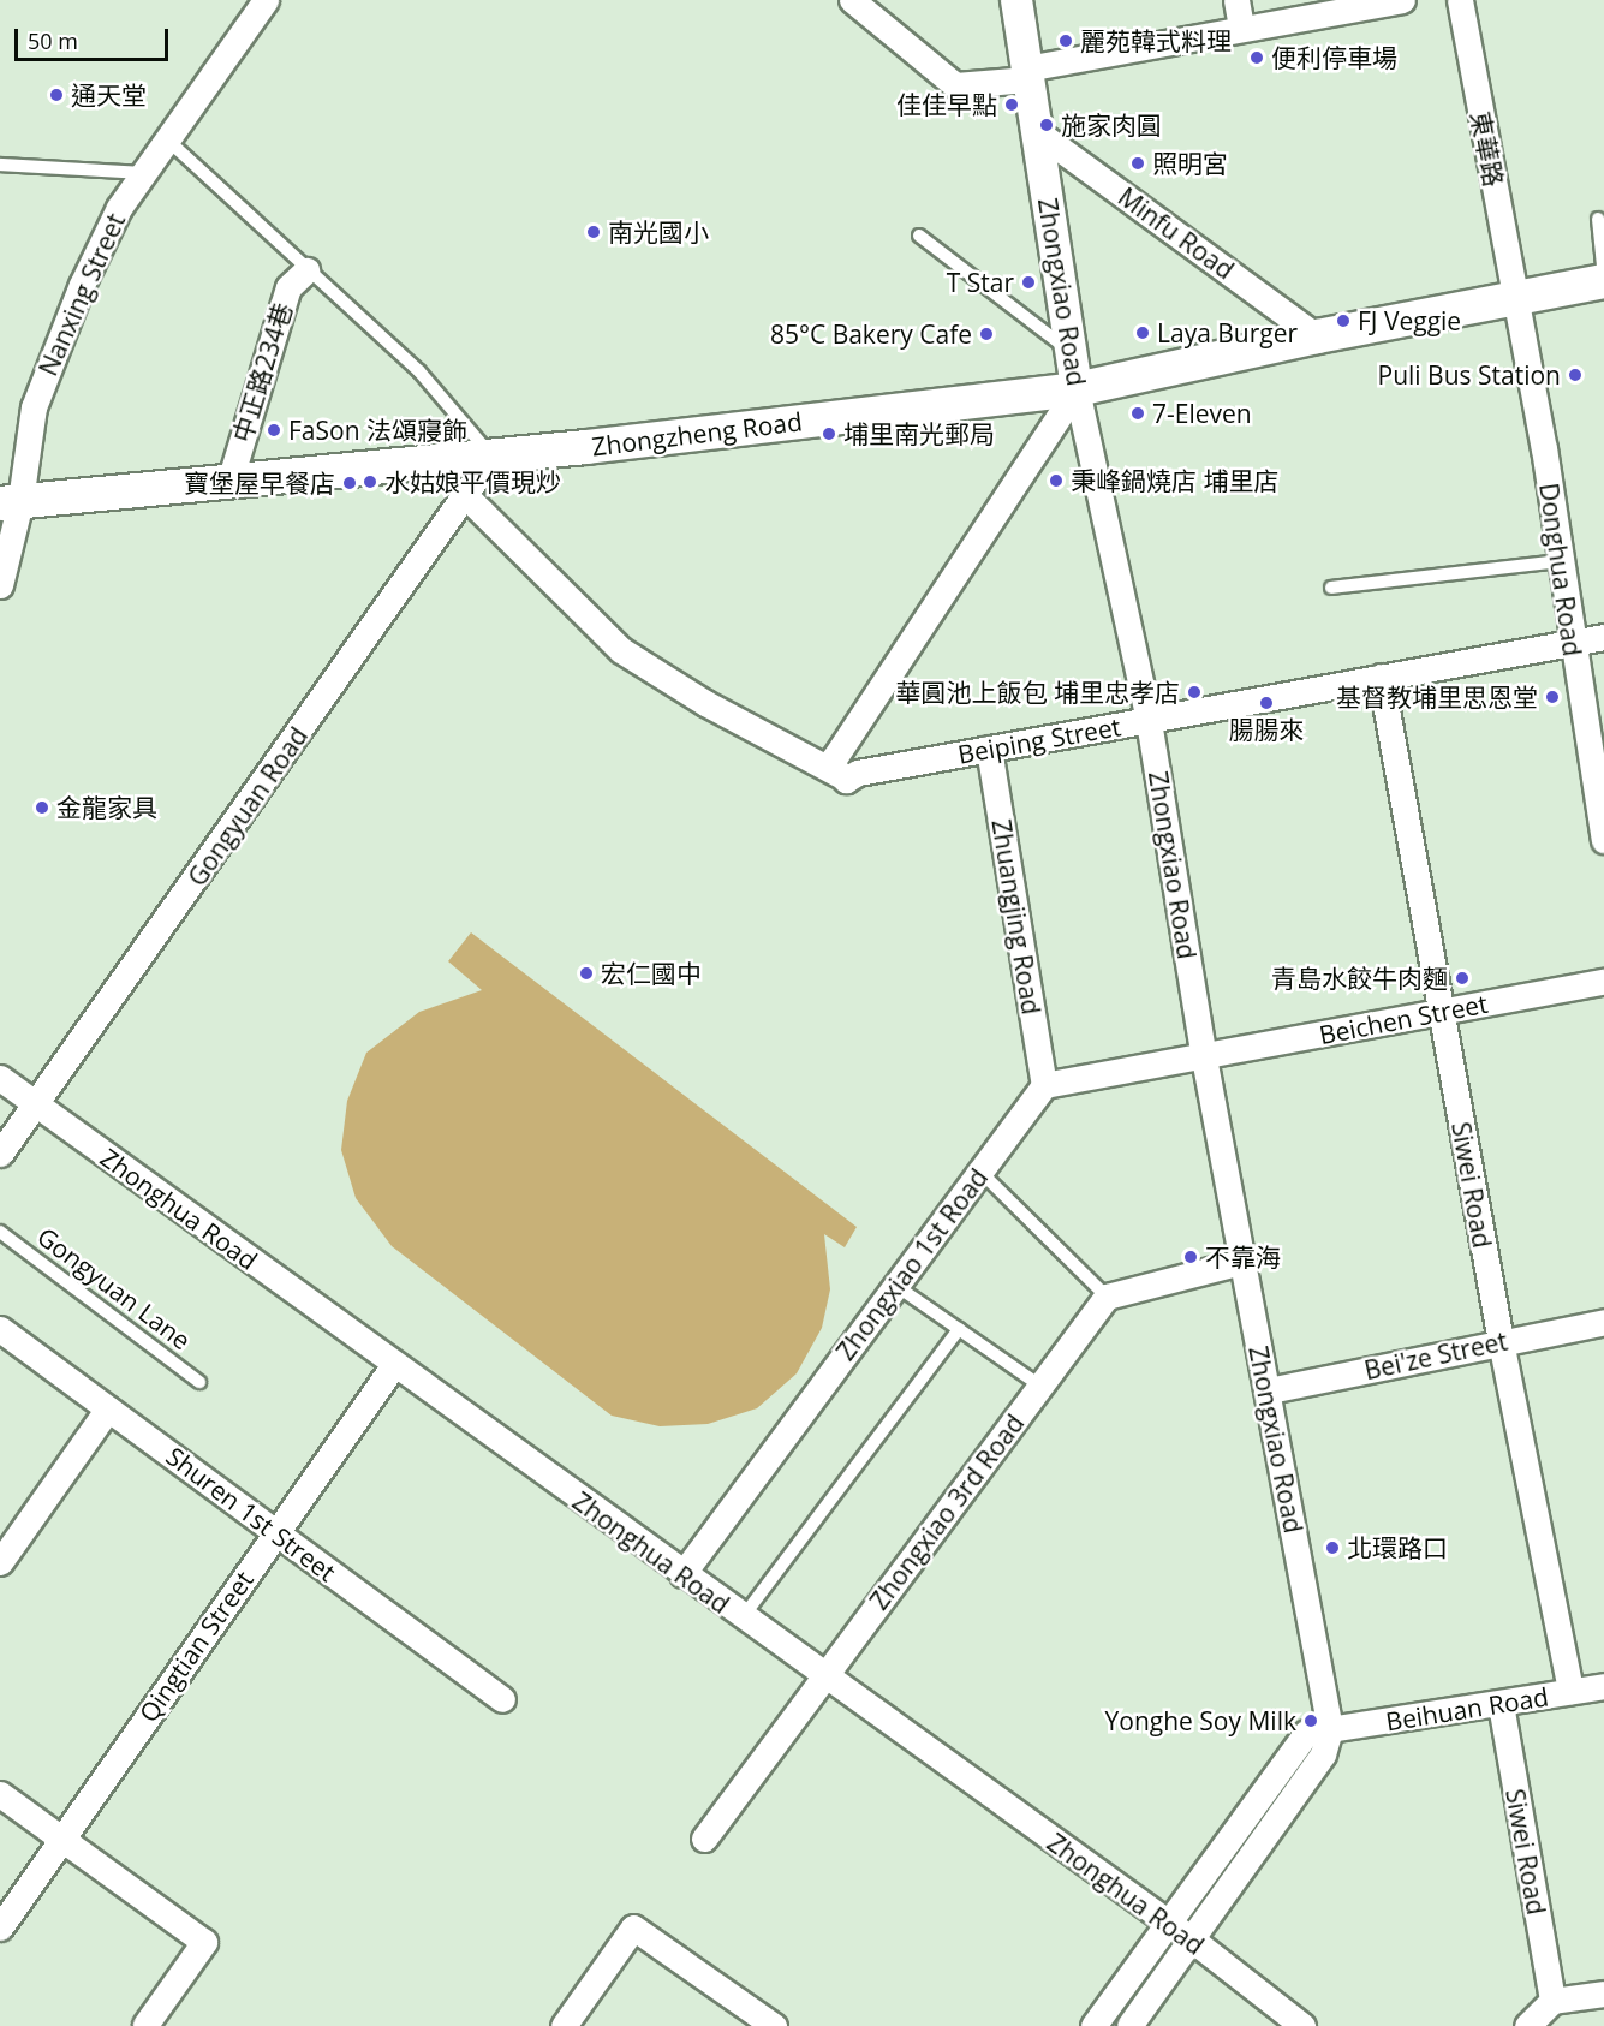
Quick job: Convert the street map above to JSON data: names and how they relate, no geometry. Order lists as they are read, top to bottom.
{
  "streets": {
    "main road": ["Zhongzheng Road"],
    "street": [
      "東華路",
      "Minfu Road",
      "Zhongxiao Road",
      "Nanxing Street",
      "中正路234巷",
      "Donghua Road",
      "Beiping Street",
      "Gongyuan Road",
      "Zhuangjing Road",
      "Beichen Street",
      "Siwei Road",
      "Zhonghua Road",
      "Zhongxiao 1st Road",
      "Bei'ze Street",
      "Zhongxiao 3rd Road",
      "Shuren 1st Street",
      "Qingtian Street",
      "Beihuan Road"
    ],
    "lane": ["Gongyuan Lane"]
  },
  "crossings": [
    ["東華路", "Zhongzheng Road"],
    ["東華路", "Donghua Road"],
    ["Minfu Road", "Zhongxiao Road"],
    ["Minfu Road", "Zhongzheng Road"],
    ["Zhongxiao Road", "Zhongzheng Road"],
    ["Zhongxiao Road", "Beiping Street"],
    ["Zhongxiao Road", "Beichen Street"],
    ["Zhongxiao Road", "Bei'ze Street"],
    ["Zhongxiao Road", "Beihuan Road"],
    ["Nanxing Street", "Zhongzheng Road"],
    ["中正路234巷", "Zhongzheng Road"],
    ["Zhongzheng Road", "Donghua Road"],
    ["Zhongzheng Road", "Gongyuan Road"],
    ["Donghua Road", "Beiping Street"],
    ["Beiping Street", "Zhuangjing Road"],
    ["Beiping Street", "Siwei Road"],
    ["Gongyuan Road", "Zhonghua Road"],
    ["Zhuangjing Road", "Zhongxiao 1st Road"],
    ["Beichen Street", "Siwei Road"],
    ["Siwei Road", "Bei'ze Street"],
    ["Siwei Road", "Beihuan Road"],
    ["Zhonghua Road", "Zhongxiao 1st Road"],
    ["Zhonghua Road", "Zhongxiao 3rd Road"],
    ["Zhonghua Road", "Qingtian Street"],
    ["Shuren 1st Street", "Qingtian Street"]
  ],
  "places": [
    "麗苑韓式料理",
    "便利停車場",
    "通天堂",
    "佳佳早點",
    "施家肉圓",
    "照明宮",
    "南光國小",
    "T Star",
    "FJ Veggie",
    "Laya Burger",
    "85°C Bakery Cafe",
    "Puli Bus Station",
    "7-Eleven",
    "FaSon 法頌寢飾",
    "埔里南光郵局",
    "秉峰鍋燒店 埔里店",
    "水姑娘平價現炒",
    "寶堡屋早餐店",
    "華圓池上飯包 埔里忠孝店",
    "基督教埔里思恩堂",
    "腸腸來",
    "金龍家具",
    "宏仁國中",
    "青島水餃牛肉麵",
    "不靠海",
    "北環路口",
    "Yonghe Soy Milk"
  ],
  "scale_bar": "50 m"
}
